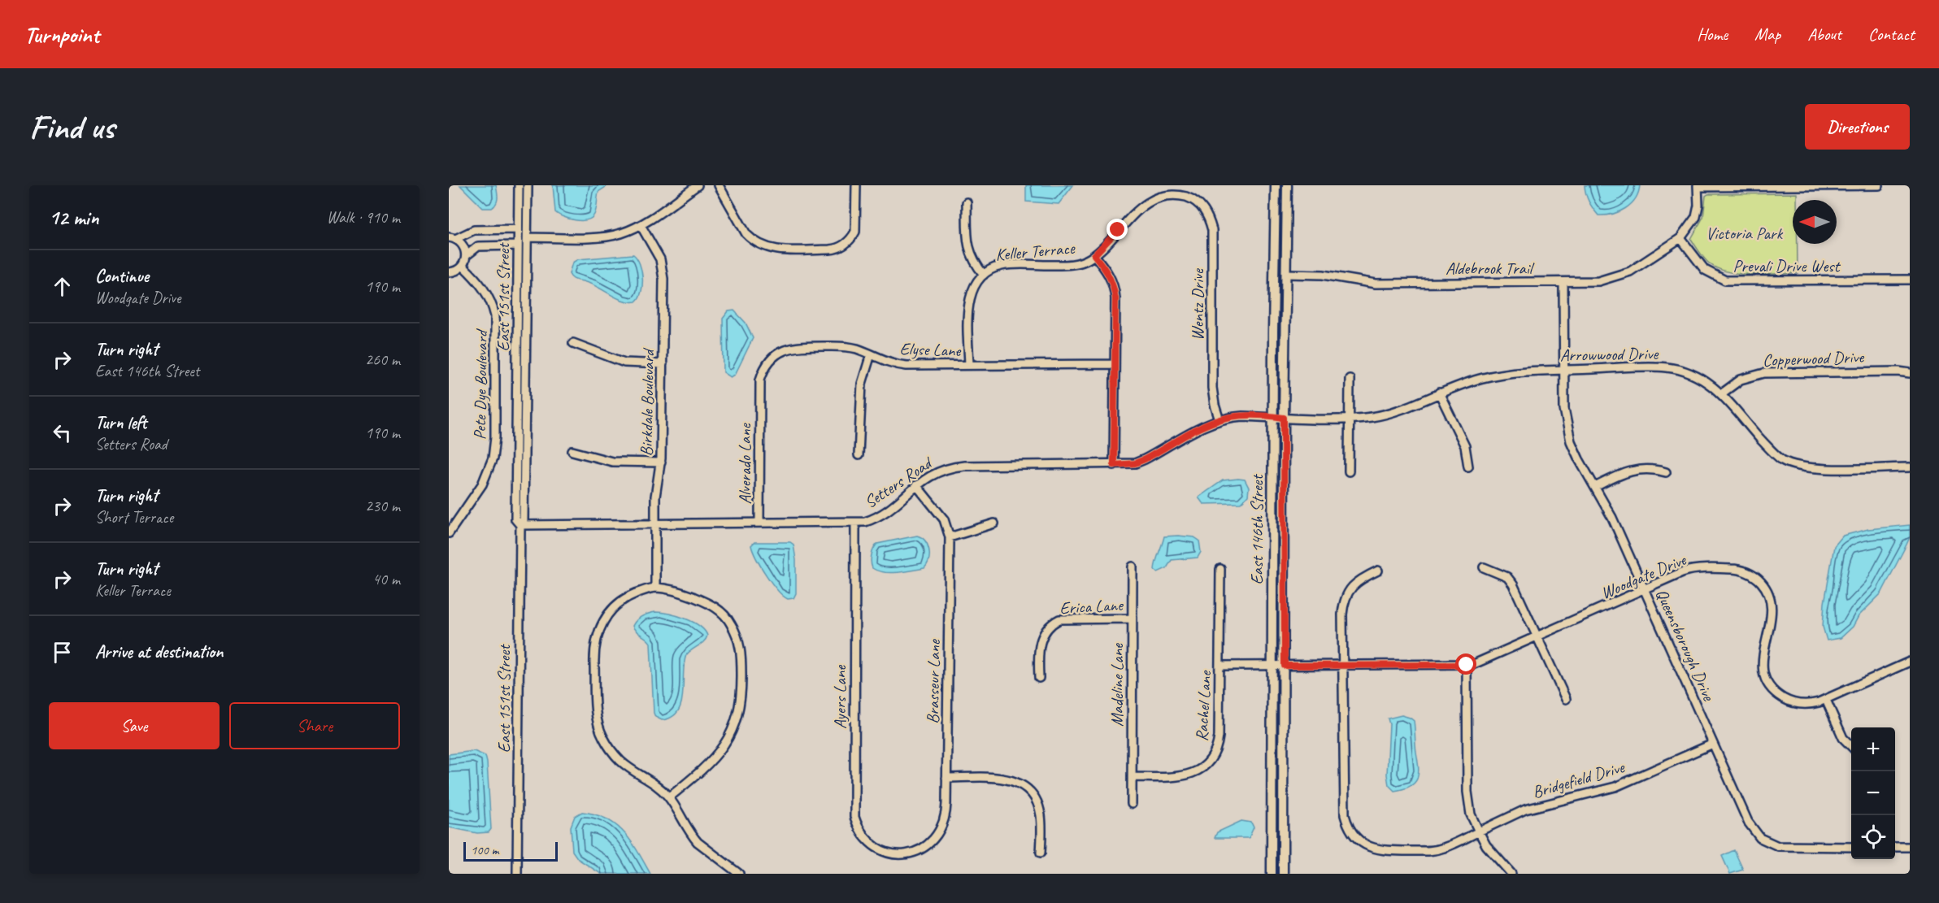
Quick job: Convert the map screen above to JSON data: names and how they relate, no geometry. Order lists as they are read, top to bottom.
{
  "streets": {
    "main road": ["East 146th Street"],
    "street": [
      "Keller Terrace",
      "Prevali Drive West",
      "Aldebrook Trail",
      "East 151st Street",
      "Wentz Drive",
      "Elyse Lane",
      "Arrowwood Drive",
      "Copperwood Drive",
      "Pete Dye Boulevard",
      "Birkdale Boulevard",
      "Alverado Lane",
      "Setters Road",
      "Woodgate Drive",
      "Erica Lane",
      "Queensborough Drive",
      "Brasseur Lane",
      "Madeline Lane",
      "Ayers Lane",
      "Rachel Lane",
      "Bridgefield Drive"
    ]
  },
  "crossings": [
    ["Keller Terrace", "Wentz Drive"],
    ["Keller Terrace", "Elyse Lane"],
    ["Prevali Drive West", "Aldebrook Trail"],
    ["Aldebrook Trail", "East 146th Street"],
    ["Aldebrook Trail", "Queensborough Drive"],
    ["East 151st Street", "Setters Road"],
    ["Wentz Drive", "Setters Road"],
    ["Elyse Lane", "Alverado Lane"],
    ["Arrowwood Drive", "Copperwood Drive"],
    ["Arrowwood Drive", "Setters Road"],
    ["Arrowwood Drive", "East 146th Street"],
    ["Arrowwood Drive", "Queensborough Drive"],
    ["Birkdale Boulevard", "Setters Road"],
    ["Alverado Lane", "Setters Road"],
    ["Setters Road", "East 146th Street"],
    ["Setters Road", "Brasseur Lane"],
    ["Setters Road", "Ayers Lane"],
    ["East 146th Street", "Woodgate Drive"],
    ["Woodgate Drive", "Queensborough Drive"],
    ["Woodgate Drive", "Rachel Lane"],
    ["Woodgate Drive", "Bridgefield Drive"],
    ["Erica Lane", "Madeline Lane"],
    ["Queensborough Drive", "Bridgefield Drive"],
    ["Brasseur Lane", "Ayers Lane"],
    ["Madeline Lane", "Rachel Lane"]
  ],
  "parks": ["Victoria Park"],
  "scale_bar": "100 m",
  "north": "left",
  "page": {
    "header": "Turnpoint",
    "nav": [
      "Home",
      "Map",
      "About",
      "Contact"
    ],
    "buttons": [
      "Directions",
      ["Save", "Share"]
    ],
    "title": "Find us",
    "heading": ["12 min", "Walk · 910 m"],
    "list": [
      ["Continue", "Woodgate Drive", "190 m"],
      ["Turn right", "East 146th Street", "260 m"],
      ["Turn left", "Setters Road", "190 m"],
      ["Turn right", "Short Terrace", "230 m"],
      ["Turn right", "Keller Terrace", "40 m"],
      "Arrive at destination"
    ],
    "map_buttons": ["+", "−"],
    "scale": "100 m"
  }
}
